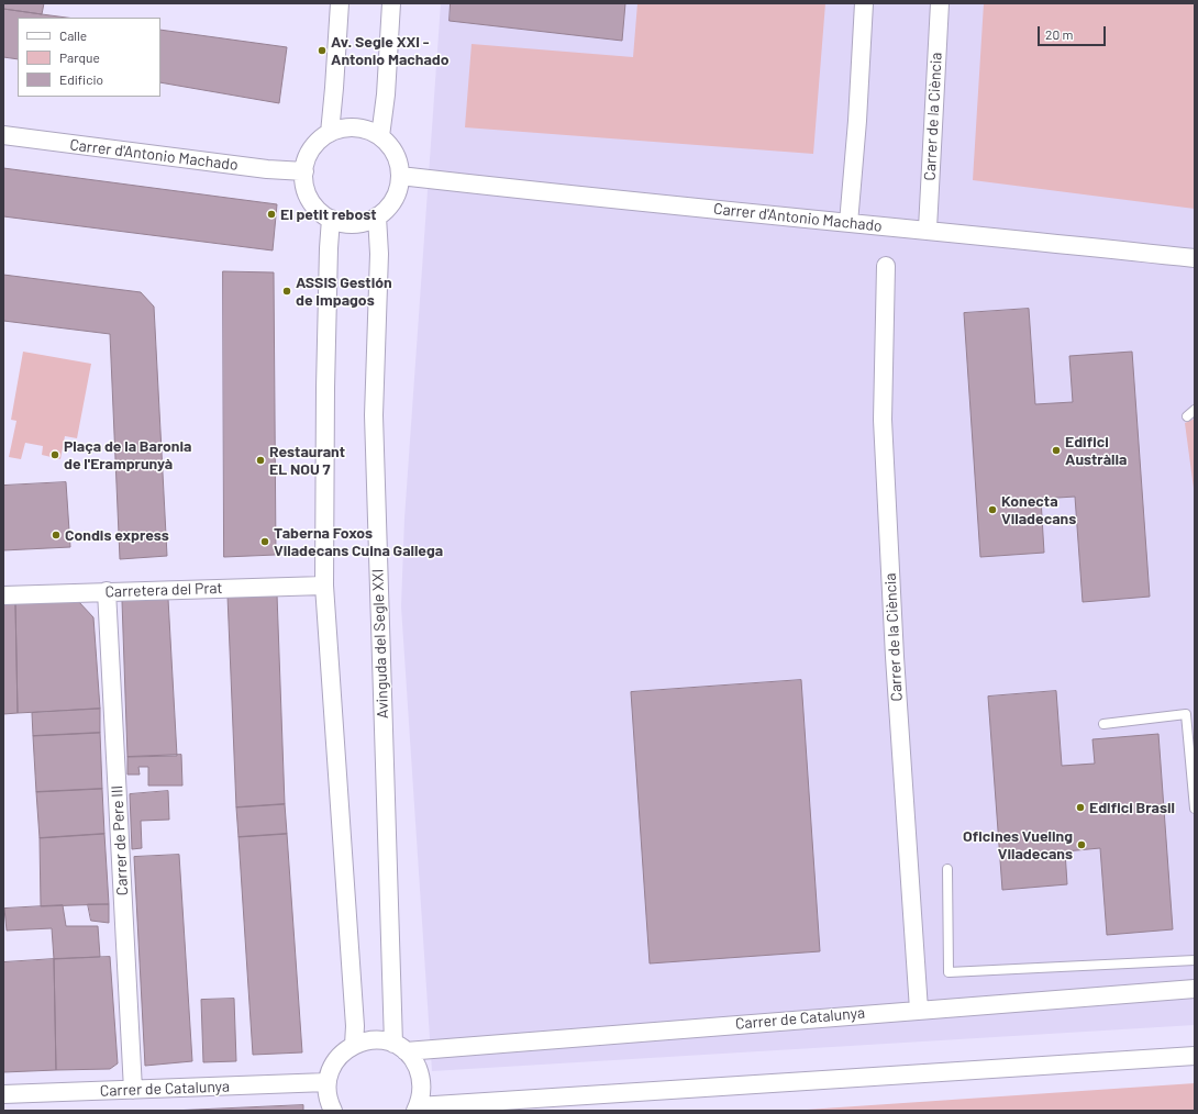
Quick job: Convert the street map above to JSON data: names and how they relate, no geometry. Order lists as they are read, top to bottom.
{
  "streets": {
    "street": [
      "Carrer de la Ciència",
      "Carrer d'Antonio Machado",
      "Carretera del Prat",
      "Avinguda del Segle XXI",
      "Carrer de Pere III",
      "Carrer de Catalunya"
    ]
  },
  "crossings": [
    ["Carrer de la Ciència", "Carrer d'Antonio Machado"],
    ["Carrer de la Ciència", "Carrer de Catalunya"],
    ["Carrer d'Antonio Machado", "Avinguda del Segle XXI"],
    ["Carretera del Prat", "Carrer de Pere III"],
    ["Avinguda del Segle XXI", "Carrer de Catalunya"],
    ["Carrer de Pere III", "Carrer de Catalunya"]
  ],
  "places": [
    "Av. Segle XXI - Antonio Machado",
    "El petit rebost",
    "ASSIS Gestión de Impagos",
    "Edifici Austràlia",
    "Plaça de la Baronia de l'Eramprunyà",
    "Restaurant EL NOU 7",
    "Konecta Viladecans",
    "Condis express",
    "Taberna Foxos Viladecans Cuina Gallega",
    "Edifici Brasil",
    "Oficines Vueling Viladecans"
  ],
  "legend": ["Calle", "Parque", "Edificio"],
  "scale_bar": "20 m"
}
